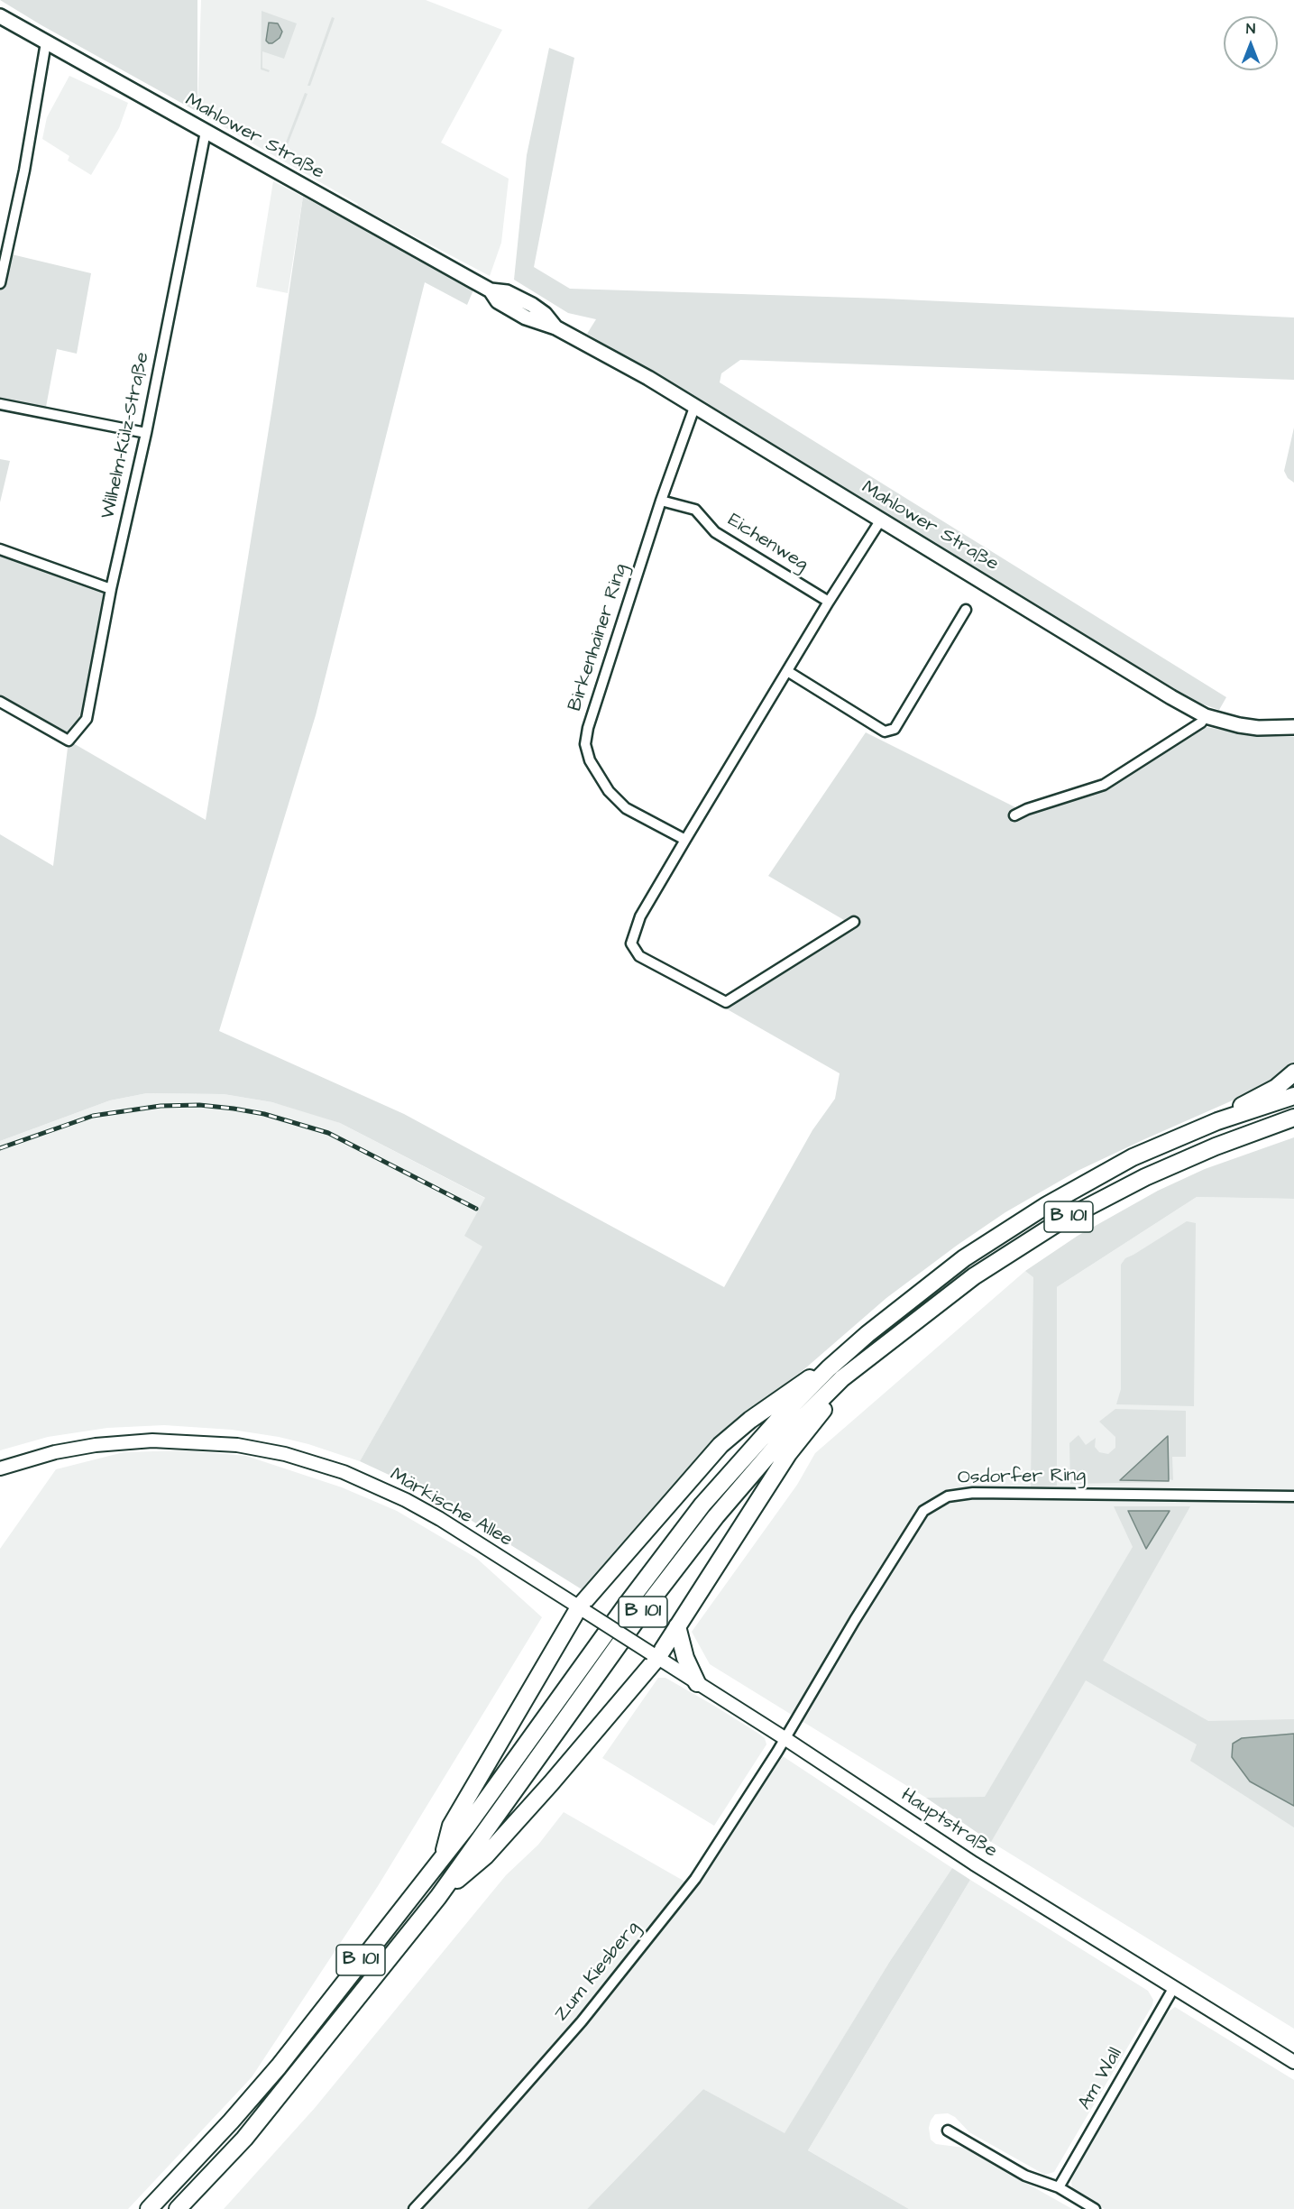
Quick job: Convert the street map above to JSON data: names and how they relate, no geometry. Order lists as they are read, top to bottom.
{
  "streets": {
    "highway": ["B 101"],
    "main road": ["Mahlower Straße"],
    "street": [
      "Wilhelm-Külz-Straße",
      "Eichenweg",
      "Birkenhainer Ring",
      "Osdorfer Ring",
      "Märkische Allee",
      "Hauptstraße",
      "Zum Kiesberg",
      "Am Wall"
    ]
  },
  "crossings": [
    ["Mahlower Straße", "Wilhelm-Külz-Straße"],
    ["Mahlower Straße", "Birkenhainer Ring"],
    ["Eichenweg", "Birkenhainer Ring"],
    ["Osdorfer Ring", "Hauptstraße"],
    ["Osdorfer Ring", "Zum Kiesberg"],
    ["Märkische Allee", "Hauptstraße"],
    ["Hauptstraße", "Zum Kiesberg"],
    ["Hauptstraße", "Am Wall"]
  ],
  "north": "top"
}
